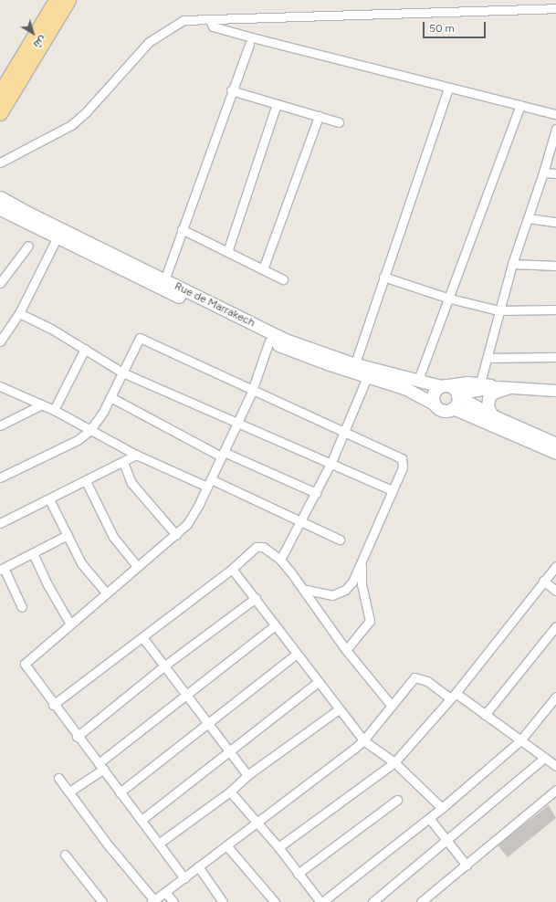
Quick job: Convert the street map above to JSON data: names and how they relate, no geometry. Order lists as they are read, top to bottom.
{
  "streets": {
    "main road": ["Rue de Marrakech"]
  },
  "scale_bar": "50 m",
  "north": "bottom right"
}
